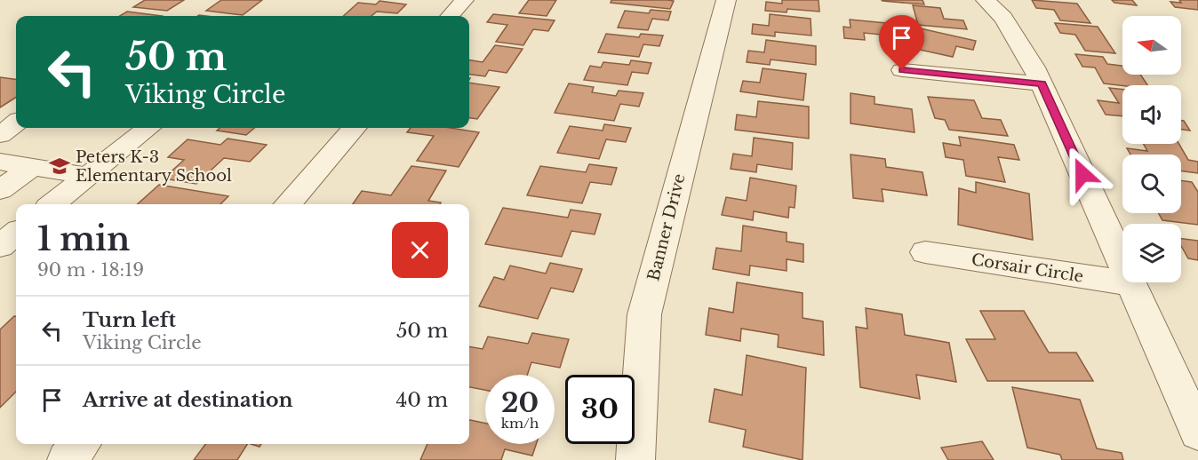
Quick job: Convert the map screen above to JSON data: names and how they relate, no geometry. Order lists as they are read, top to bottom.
{
  "streets": {
    "street": ["Banner Drive", "Corsair Circle"]
  },
  "places": {
    "school or university": ["Peters K-3 Elementary School"]
  },
  "north": "left",
  "page": {
    "turn": ["50 m", "Viking Circle"],
    "heading": ["1 min", "90 m · 18:19"],
    "list": [
      {
        "name": "Turn left",
        "note": "Viking Circle",
        "value": "50 m"
      },
      {
        "name": "Arrive at destination",
        "value": "40 m"
      }
    ],
    "speed": "20 km/h",
    "limit": "30"
  }
}
